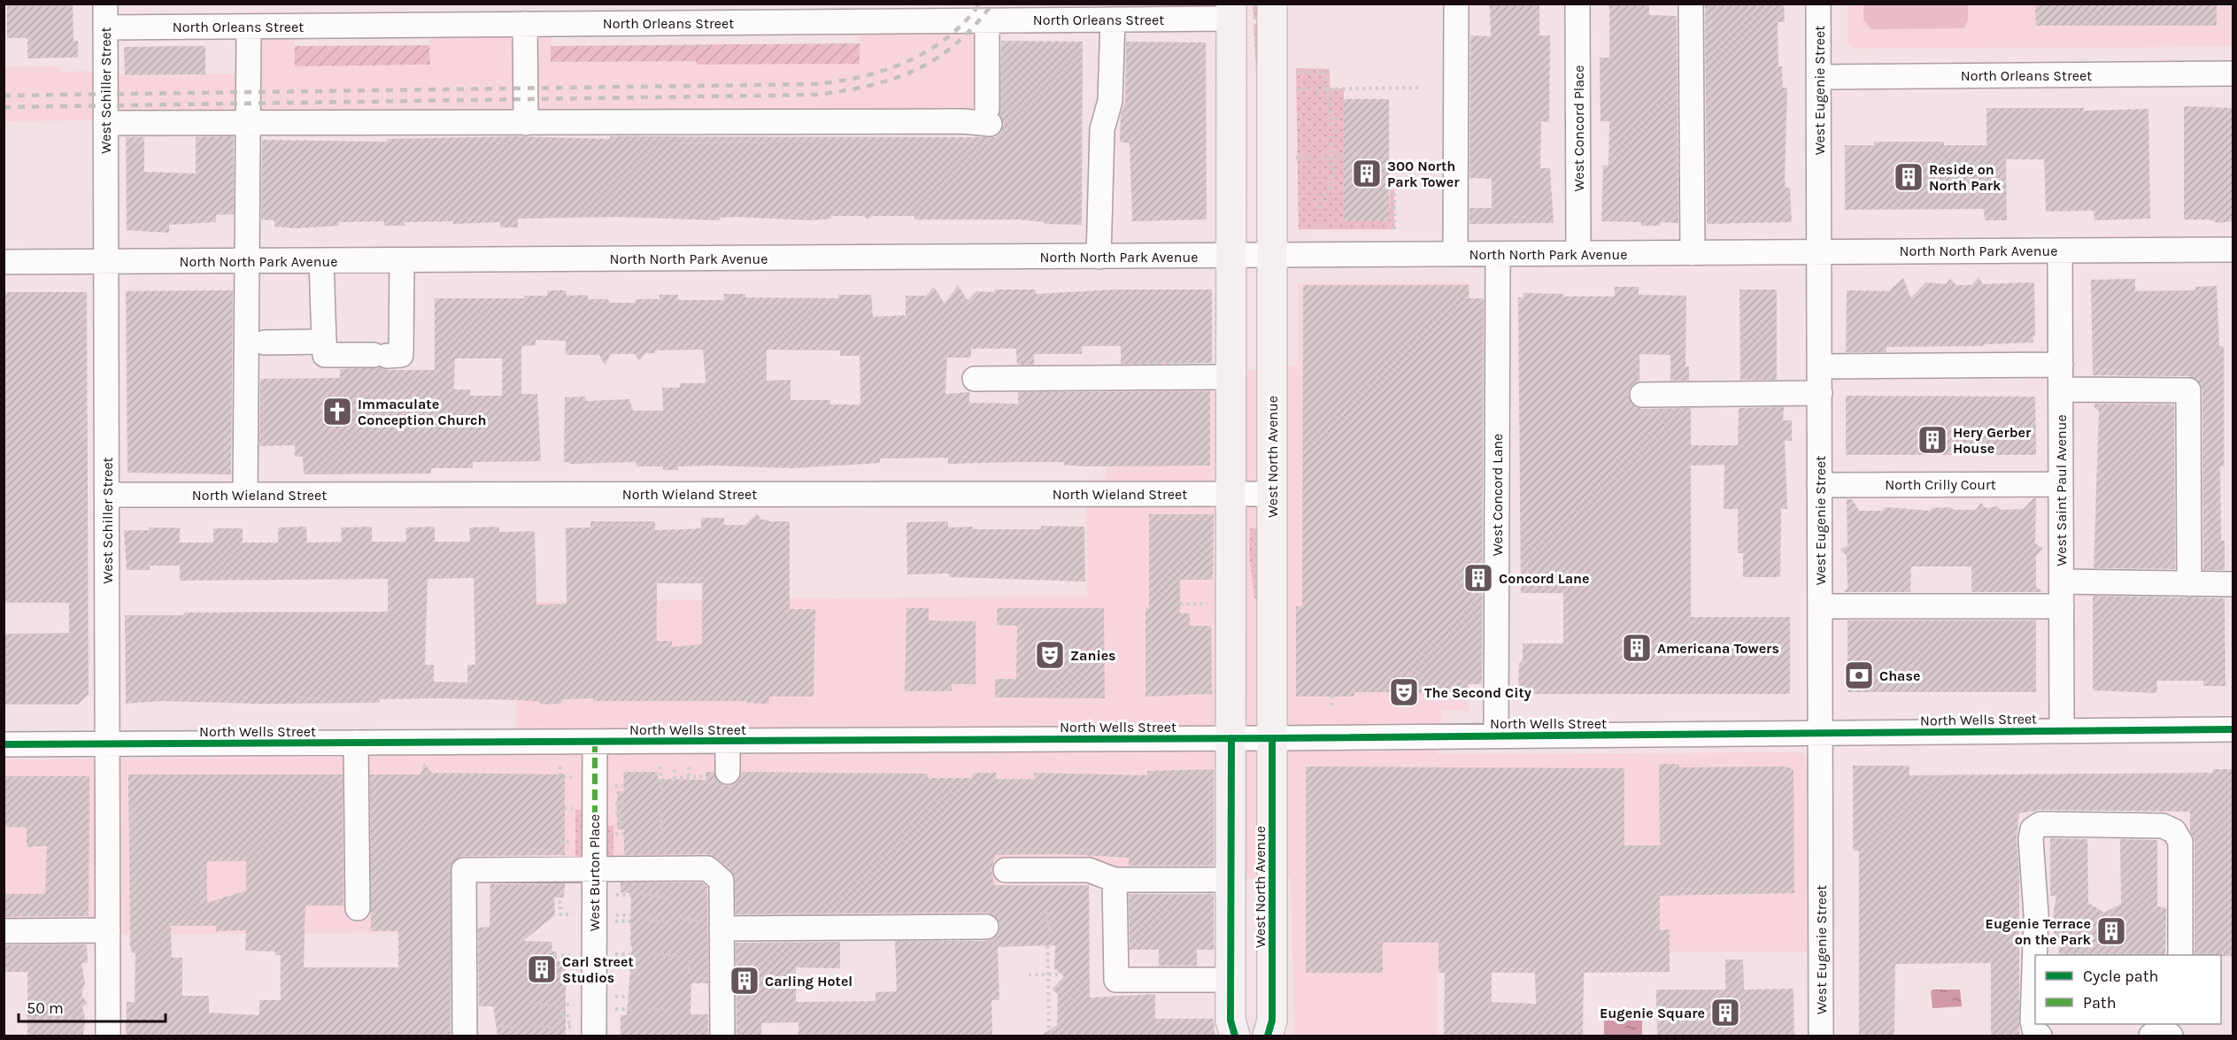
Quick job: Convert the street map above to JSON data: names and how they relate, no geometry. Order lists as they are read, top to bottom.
{
  "streets": {
    "main road": ["West North Avenue"],
    "street": [
      "North Orleans Street",
      "West Schiller Street",
      "West Eugenie Street",
      "West Concord Place",
      "North North Park Avenue",
      "North Crilly Court",
      "West Saint Paul Avenue",
      "North Wieland Street",
      "West Concord Lane",
      "North Wells Street",
      "West Burton Place"
    ]
  },
  "crossings": [
    ["North Orleans Street", "West Schiller Street"],
    ["North Orleans Street", "West Eugenie Street"],
    ["North Orleans Street", "West North Avenue"],
    ["West Schiller Street", "North North Park Avenue"],
    ["West Schiller Street", "North Wieland Street"],
    ["West Schiller Street", "North Wells Street"],
    ["West Eugenie Street", "North North Park Avenue"],
    ["West Eugenie Street", "North Crilly Court"],
    ["West Eugenie Street", "North Wells Street"],
    ["West Concord Place", "North North Park Avenue"],
    ["North North Park Avenue", "West North Avenue"],
    ["North North Park Avenue", "West Saint Paul Avenue"],
    ["North North Park Avenue", "West Concord Lane"],
    ["West North Avenue", "North Wieland Street"],
    ["West North Avenue", "North Wells Street"],
    ["North Crilly Court", "West Saint Paul Avenue"],
    ["West Saint Paul Avenue", "North Wells Street"],
    ["West Concord Lane", "North Wells Street"],
    ["North Wells Street", "West Burton Place"]
  ],
  "places": {
    "building": [
      "300 North Park Tower",
      "Reside on North Park",
      "Hery Gerber House",
      "Concord Lane",
      "Americana Towers",
      "Eugenie Terrace on the Park",
      "Carl Street Studios",
      "Carling Hotel",
      "Eugenie Square"
    ],
    "church": ["Immaculate Conception Church"],
    "theatre": ["Zanies", "The Second City"],
    "bank": ["Chase"]
  },
  "legend": ["Cycle path", "Path"],
  "scale_bar": "50 m"
}
